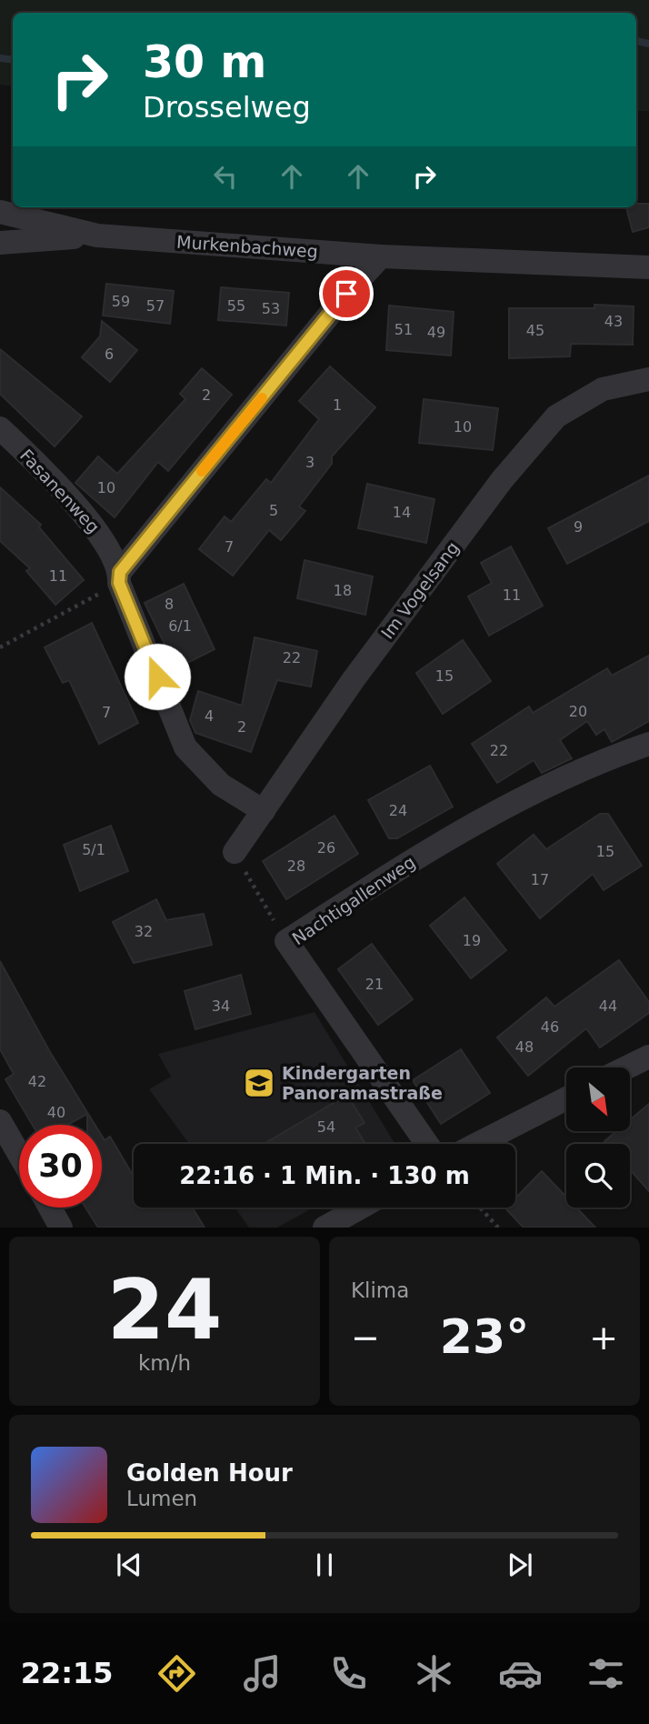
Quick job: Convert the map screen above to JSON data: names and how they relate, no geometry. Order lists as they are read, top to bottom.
{
  "streets": {
    "street": [
      "Murkenbachweg",
      "Fasanenweg",
      "Im Vogelsang",
      "Nachtigallenweg"
    ]
  },
  "crossings": [
    ["Fasanenweg", "Im Vogelsang"]
  ],
  "places": {
    "school or university": ["Kindergarten Panoramastraße"]
  },
  "house_numbers": [
    "59",
    "57",
    "55",
    "53",
    "43",
    "51",
    "45",
    "49",
    "6",
    "2",
    "1",
    "10",
    "3",
    "10",
    "5",
    "14",
    "9",
    "7",
    "11",
    "18",
    "11",
    "8",
    "6/1",
    "22",
    "15",
    "20",
    "7",
    "4",
    "2",
    "22",
    "24",
    "26",
    "5/1",
    "15",
    "28",
    "17",
    "32",
    "19",
    "21",
    "34",
    "44",
    "46",
    "48",
    "42",
    "40",
    "54"
  ],
  "north": "bottom right",
  "page": {
    "turn": ["30 m", "Drosselweg"],
    "limit": "30",
    "trip": "22:16 · 1 Min. · 130 m",
    "tile": [
      ["24", "km/h"],
      "Klima"
    ],
    "heat": ["−", "23°", "+"],
    "song": ["Golden Hour", "Lumen"],
    "tabs": "22:15"
  }
}
